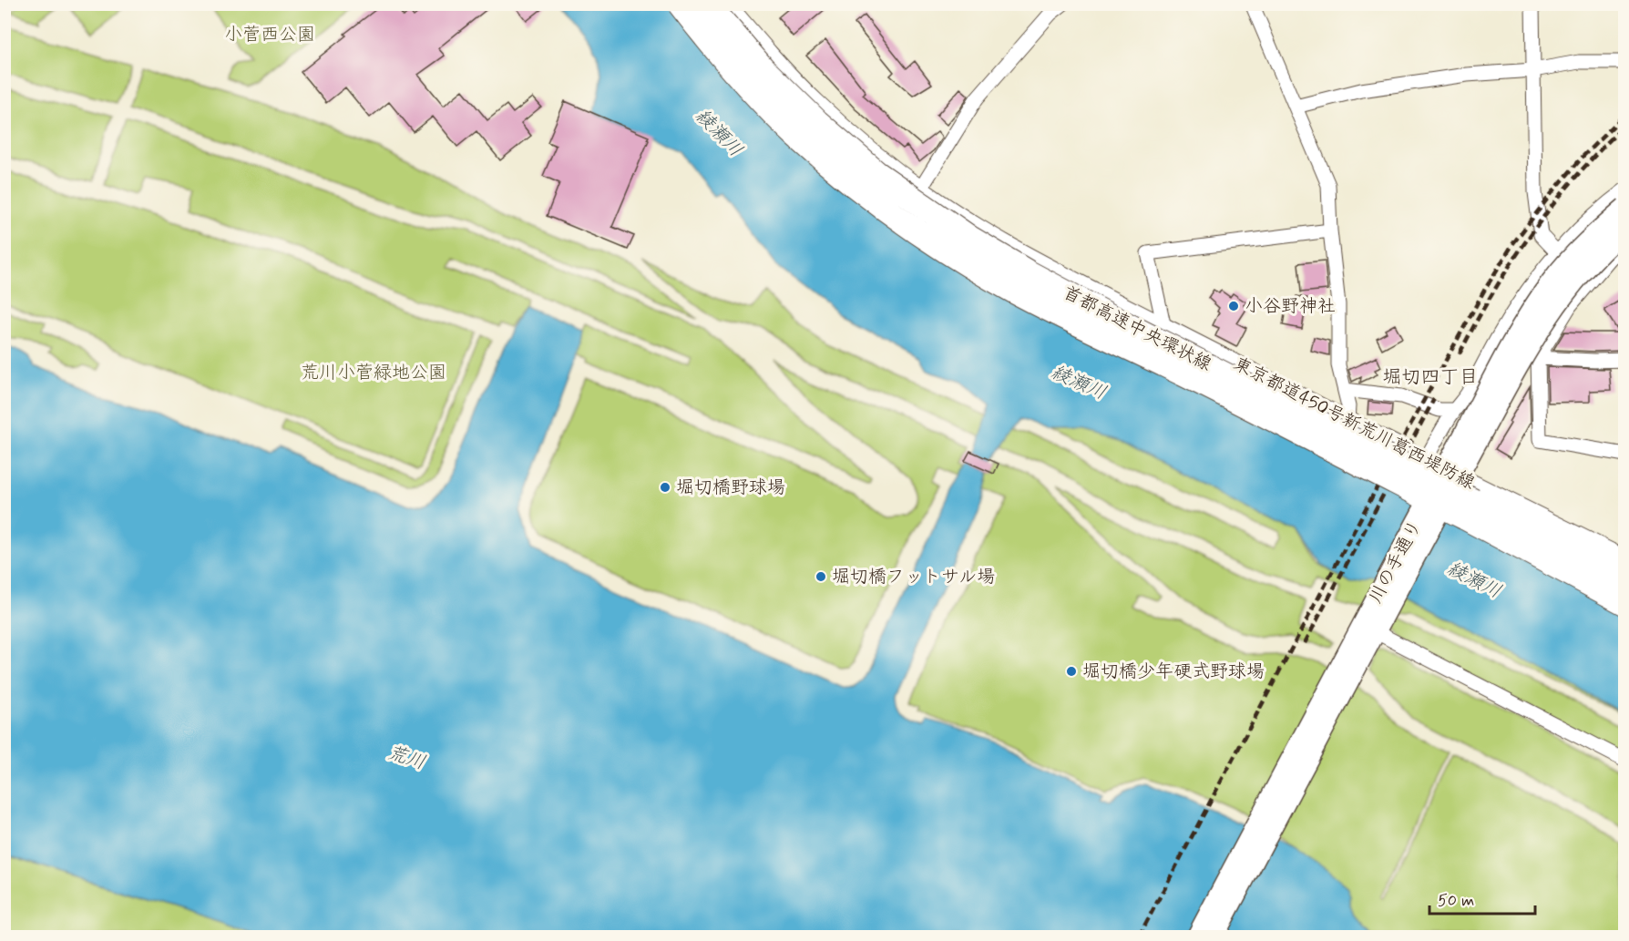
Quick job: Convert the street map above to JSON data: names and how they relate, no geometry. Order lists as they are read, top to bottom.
{
  "streets": {
    "highway": ["首都高速中央環状線"],
    "main road": ["東京都道450号新荒川葛西堤防線", "川の手通り"]
  },
  "districts": ["堀切四丁目"],
  "water": ["綾瀬川", "荒川"],
  "parks": ["小菅西公園", "荒川小菅緑地公園"],
  "places": [
    "小谷野神社",
    "堀切橋野球場",
    "堀切橋フットサル場",
    "堀切橋少年硬式野球場"
  ],
  "scale_bar": "50 m"
}
